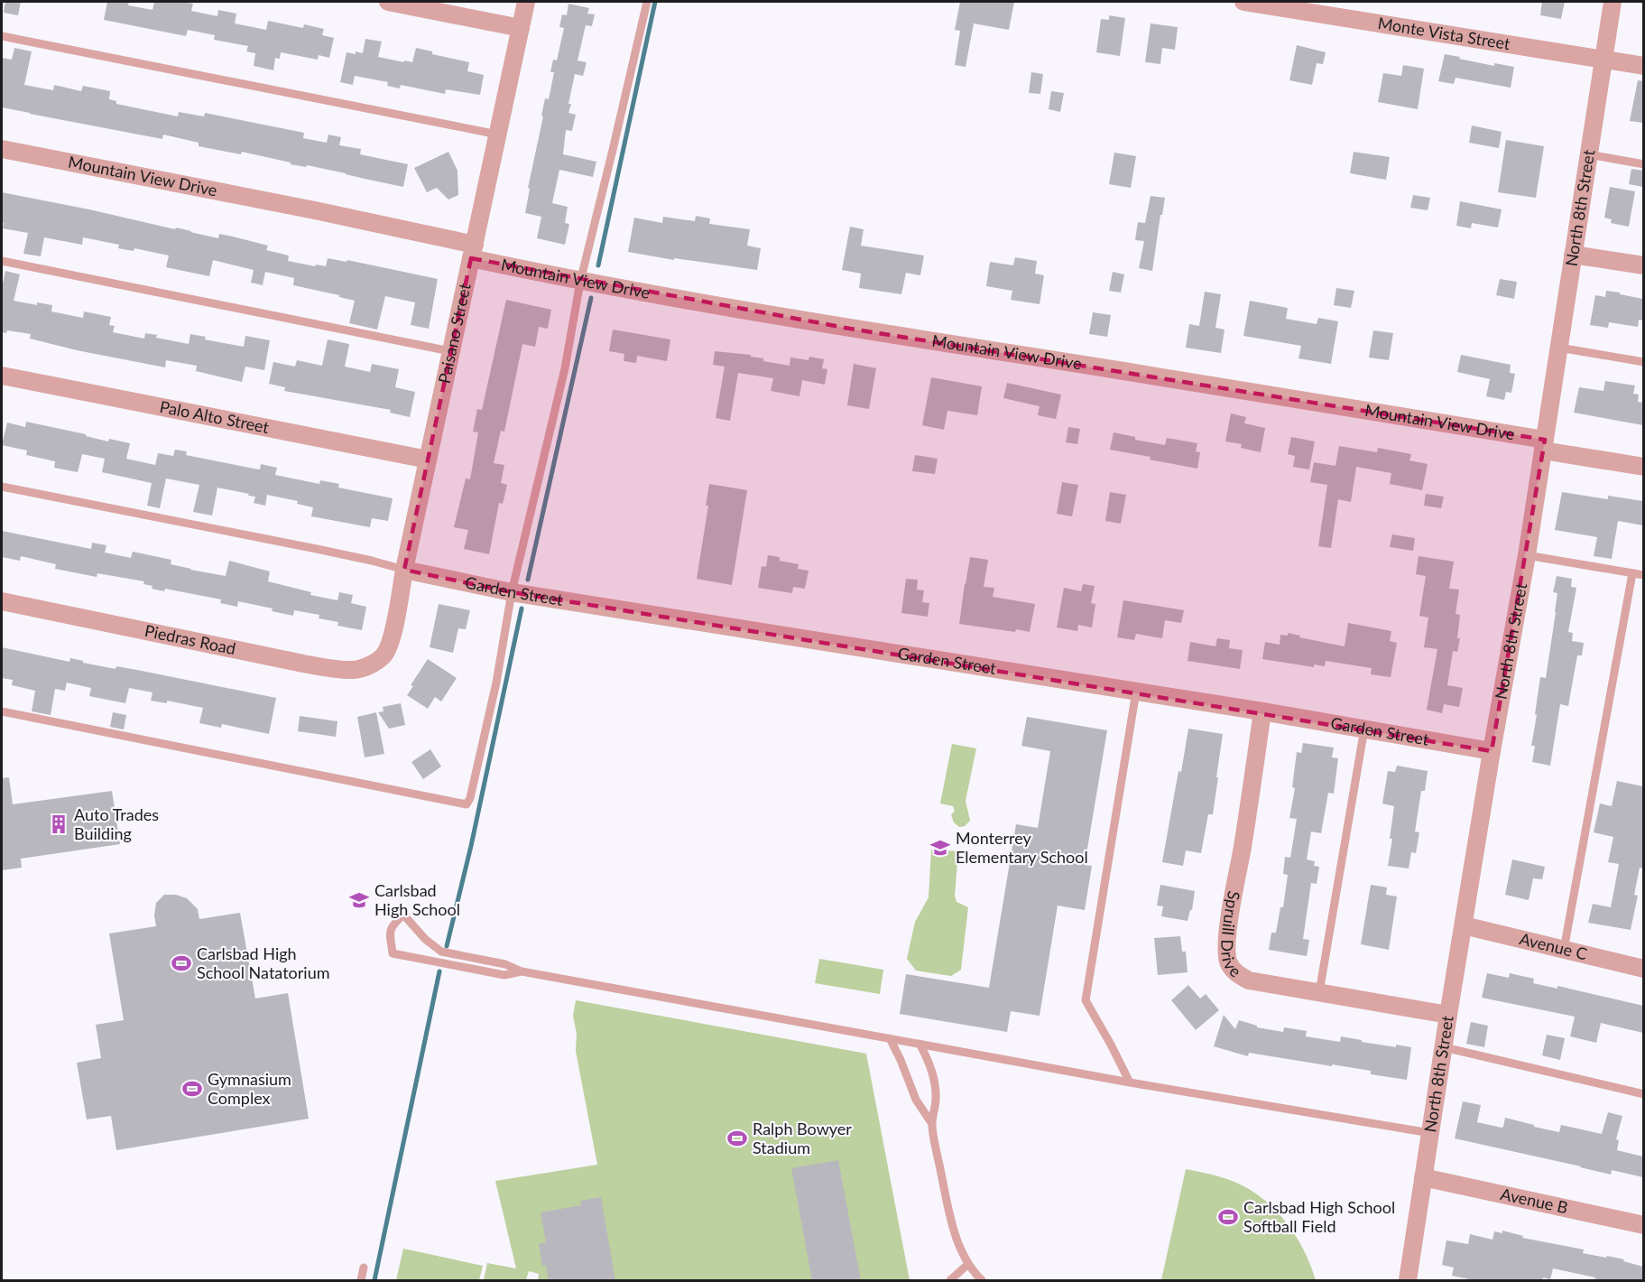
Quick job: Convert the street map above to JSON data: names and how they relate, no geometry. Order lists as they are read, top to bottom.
{
  "streets": {
    "street": [
      "Monte Vista Street",
      "Mountain View Drive",
      "North 8th Street",
      "Paisano Street",
      "Palo Alto Street",
      "Garden Street",
      "Piedras Road",
      "Spruill Drive",
      "Avenue C",
      "Avenue B"
    ]
  },
  "crossings": [
    ["Monte Vista Street", "North 8th Street"],
    ["Mountain View Drive", "North 8th Street"],
    ["Mountain View Drive", "Paisano Street"],
    ["North 8th Street", "Garden Street"],
    ["North 8th Street", "Spruill Drive"],
    ["North 8th Street", "Avenue C"],
    ["North 8th Street", "Avenue B"],
    ["Paisano Street", "Palo Alto Street"],
    ["Paisano Street", "Garden Street"],
    ["Paisano Street", "Piedras Road"],
    ["Garden Street", "Spruill Drive"]
  ],
  "places": {
    "building": ["Auto Trades Building"],
    "school or university": ["Monterrey Elementary School", "Carlsbad High School"],
    "sports": [
      "Carlsbad High School Natatorium",
      "Gymnasium Complex",
      "Ralph Bowyer Stadium",
      "Carlsbad High School Softball Field"
    ]
  }
}
